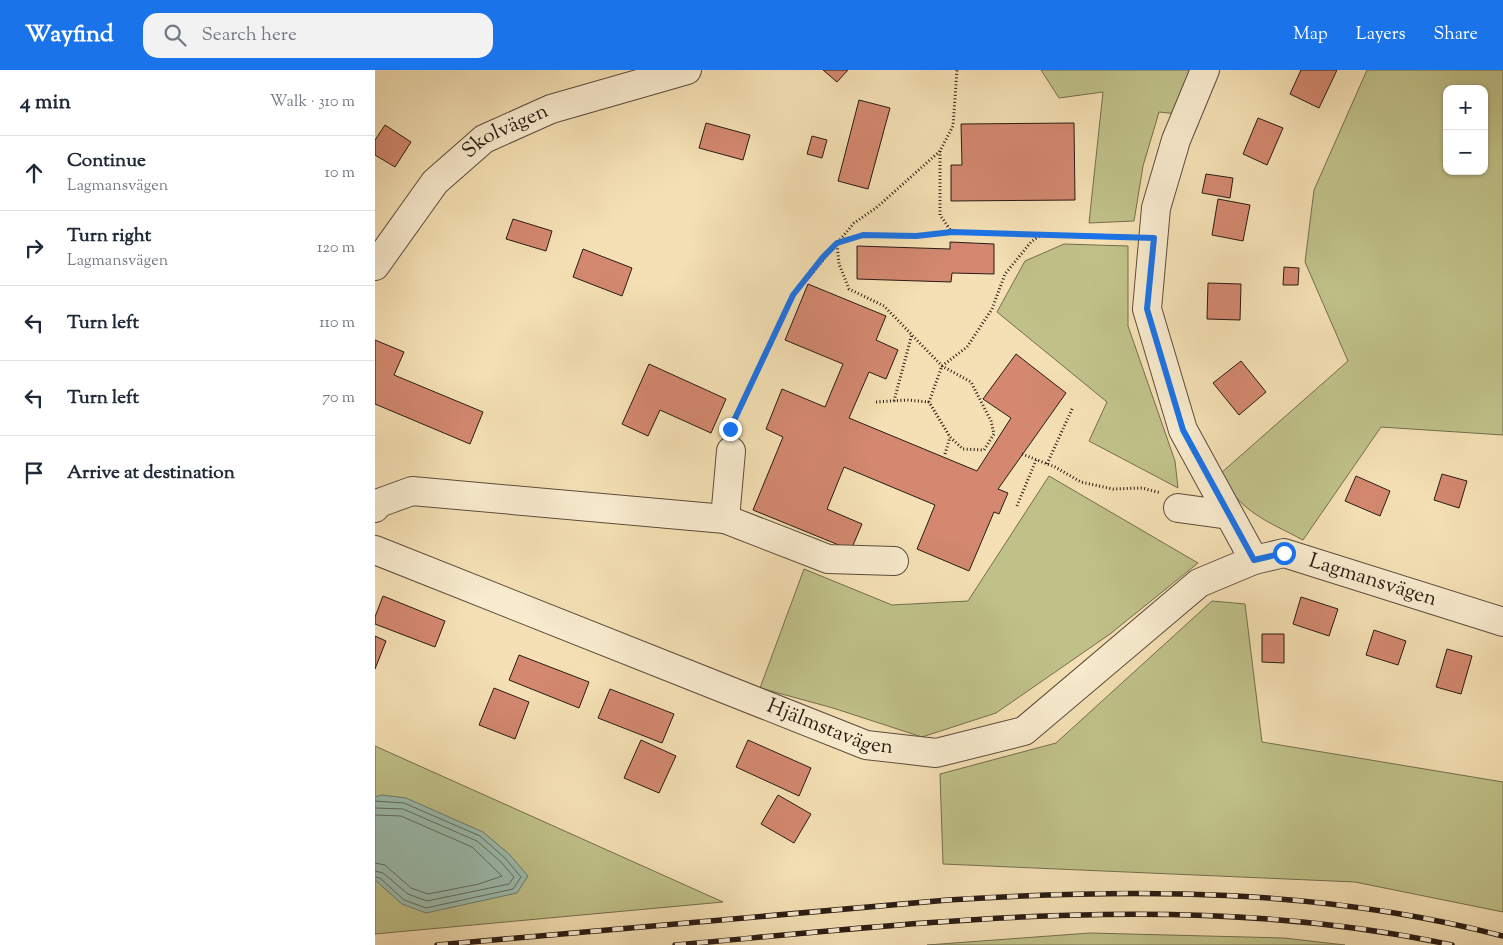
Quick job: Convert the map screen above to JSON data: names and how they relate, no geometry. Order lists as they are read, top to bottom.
{
  "streets": {
    "street": ["Skolvägen", "Lagmansvägen", "Hjälmstavägen"]
  },
  "crossings": [
    ["Lagmansvägen", "Hjälmstavägen"]
  ],
  "page": {
    "header": "Wayfind",
    "search": "Search here",
    "nav": ["Map", "Layers", "Share"],
    "heading": ["4 min", "Walk · 310 m"],
    "map_buttons": ["+", "−"],
    "list": [
      ["Continue", "Lagmansvägen", "10 m"],
      ["Turn right", "Lagmansvägen", "120 m"],
      ["Turn left", "110 m"],
      ["Turn left", "70 m"],
      "Arrive at destination"
    ]
  }
}
